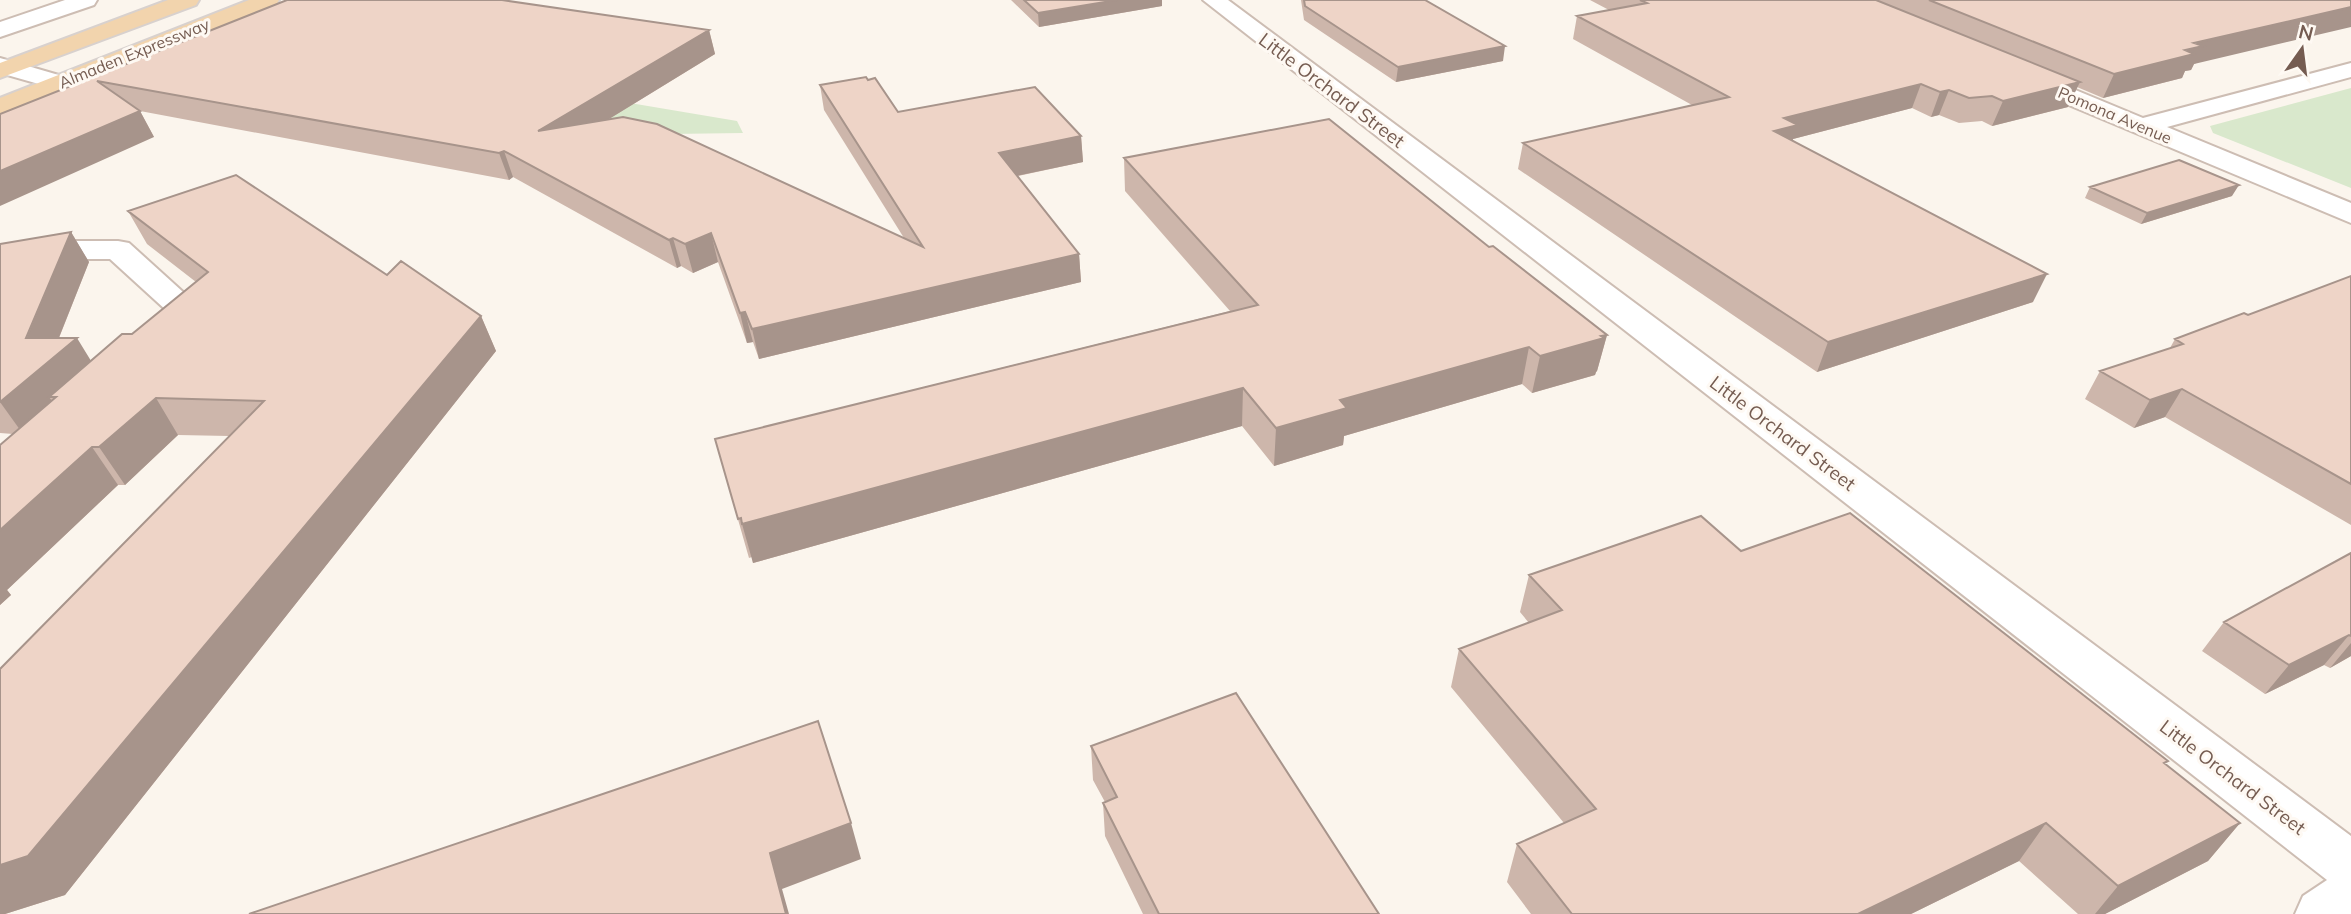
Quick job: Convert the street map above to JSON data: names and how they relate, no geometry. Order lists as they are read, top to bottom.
{
  "streets": {
    "main road": ["Almaden Expressway"],
    "street": ["Little Orchard Street", "Pomona Avenue"]
  },
  "north": "top"
}
